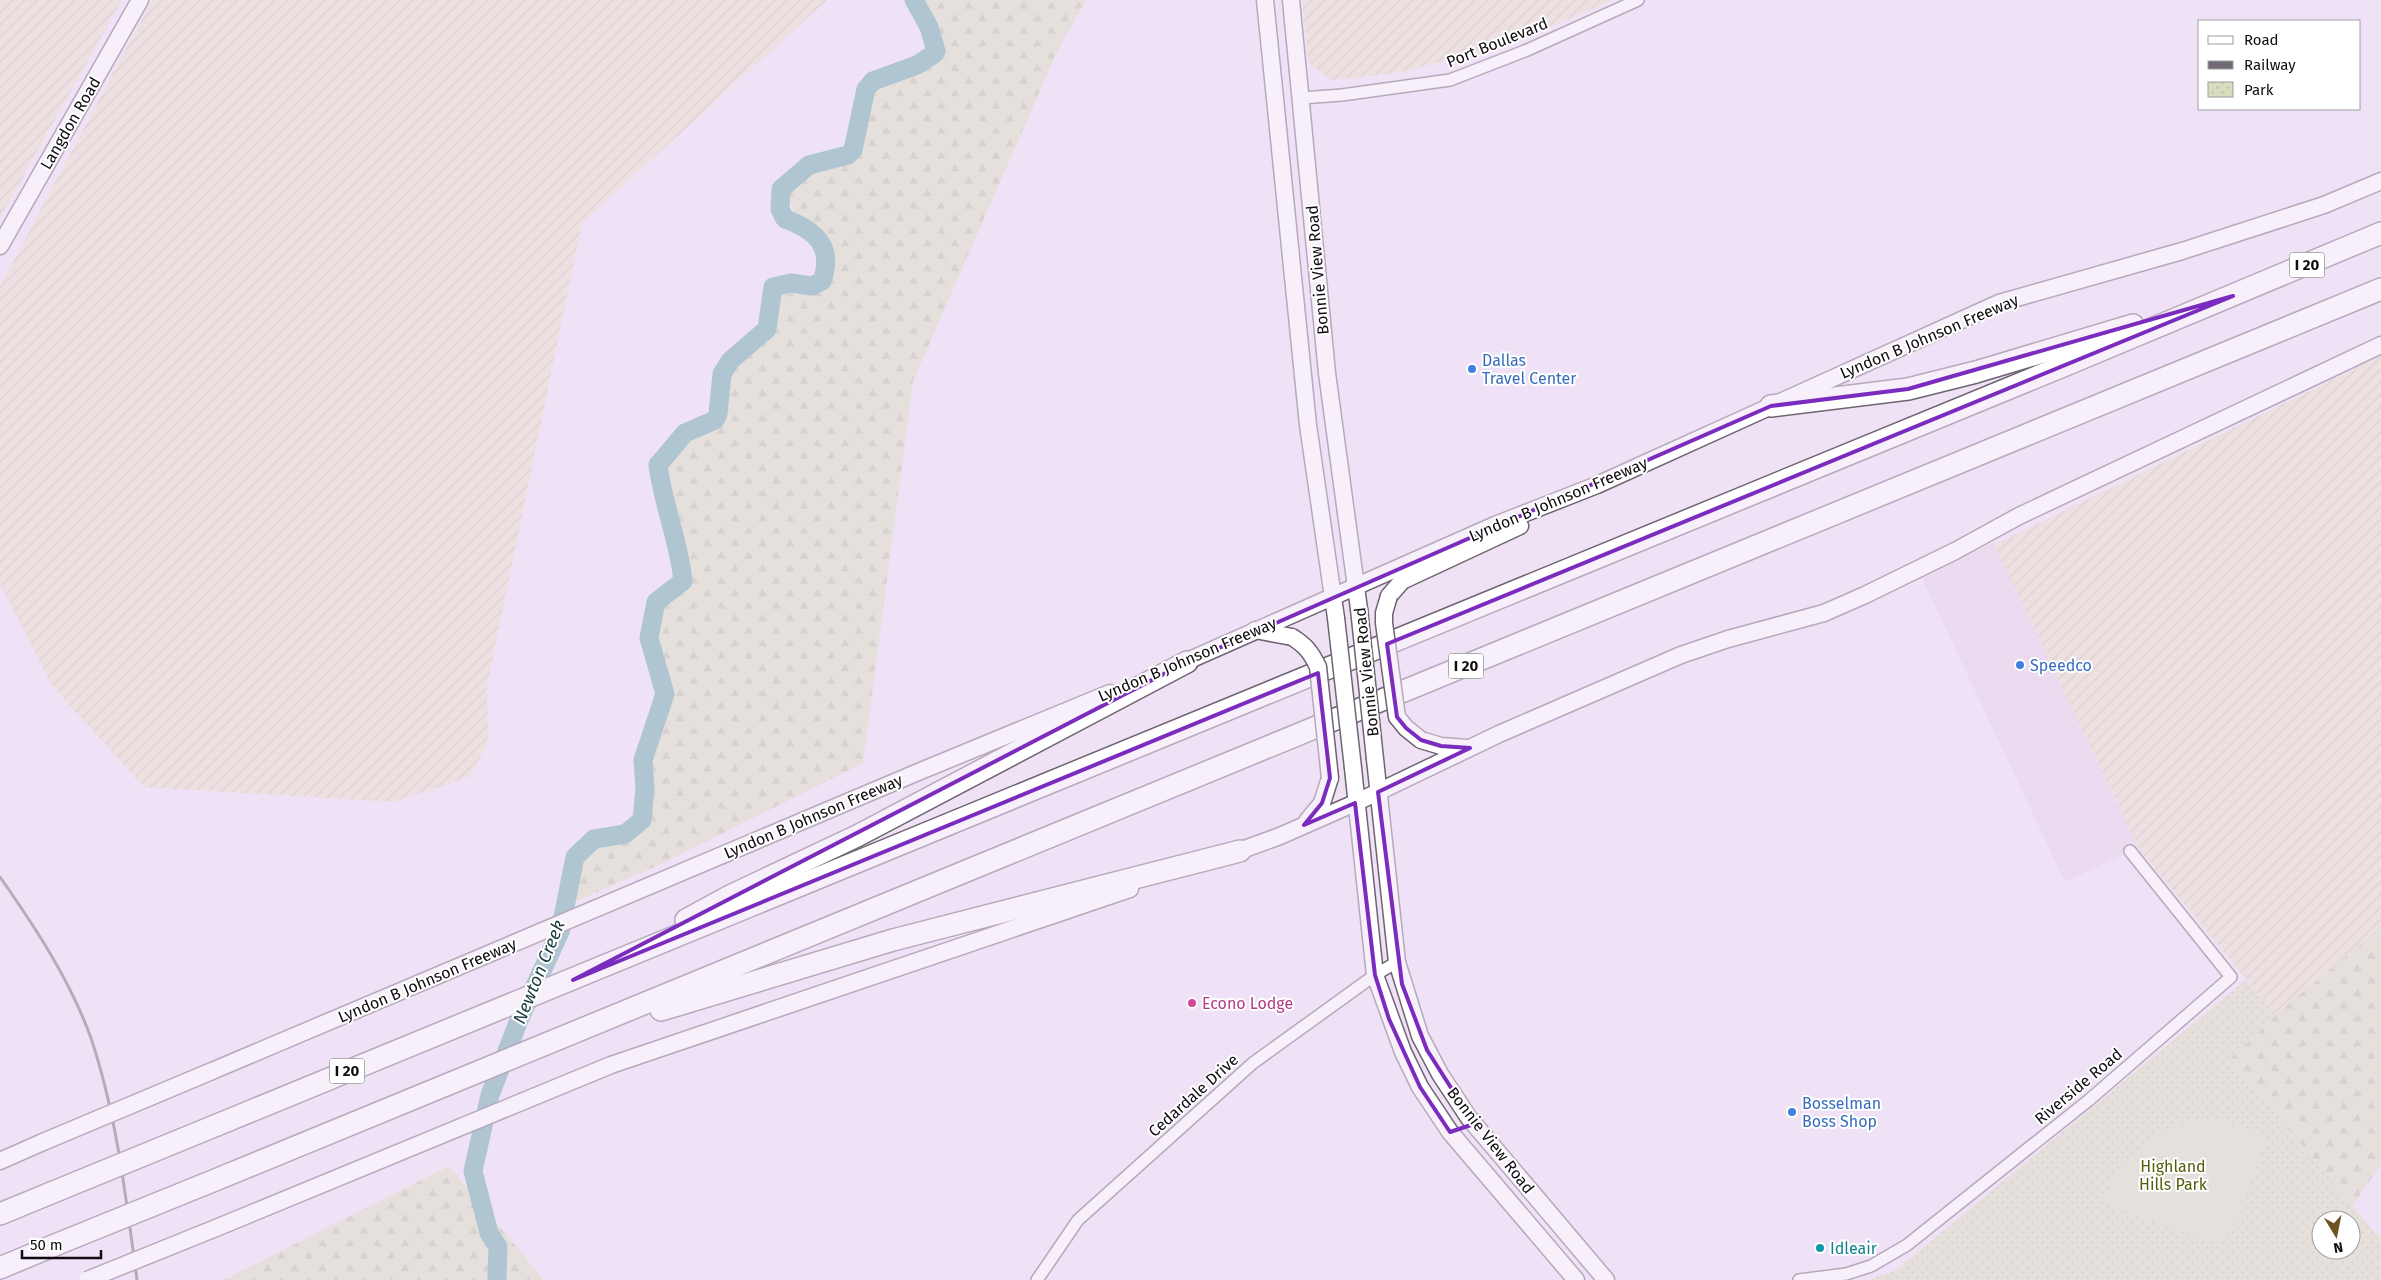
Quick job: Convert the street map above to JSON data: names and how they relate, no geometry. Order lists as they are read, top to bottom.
{
  "streets": {
    "highway": ["I 20"],
    "main road": ["Langdon Road", "Bonnie View Road", "Lyndon B Johnson Freeway"],
    "street": ["Port Boulevard", "Riverside Road", "Cedardale Drive"]
  },
  "crossings": [
    ["Port Boulevard", "Bonnie View Road"],
    ["Bonnie View Road", "Lyndon B Johnson Freeway"],
    ["Bonnie View Road", "Cedardale Drive"]
  ],
  "water": ["Newton Creek"],
  "parks": ["Highland Hills Park"],
  "places": [
    "Dallas Travel Center",
    "Speedco",
    "Econo Lodge",
    "Bosselman Boss Shop",
    "Idleair"
  ],
  "legend": ["Road", "Railway", "Park"],
  "scale_bar": "50 m",
  "north": "bottom"
}
